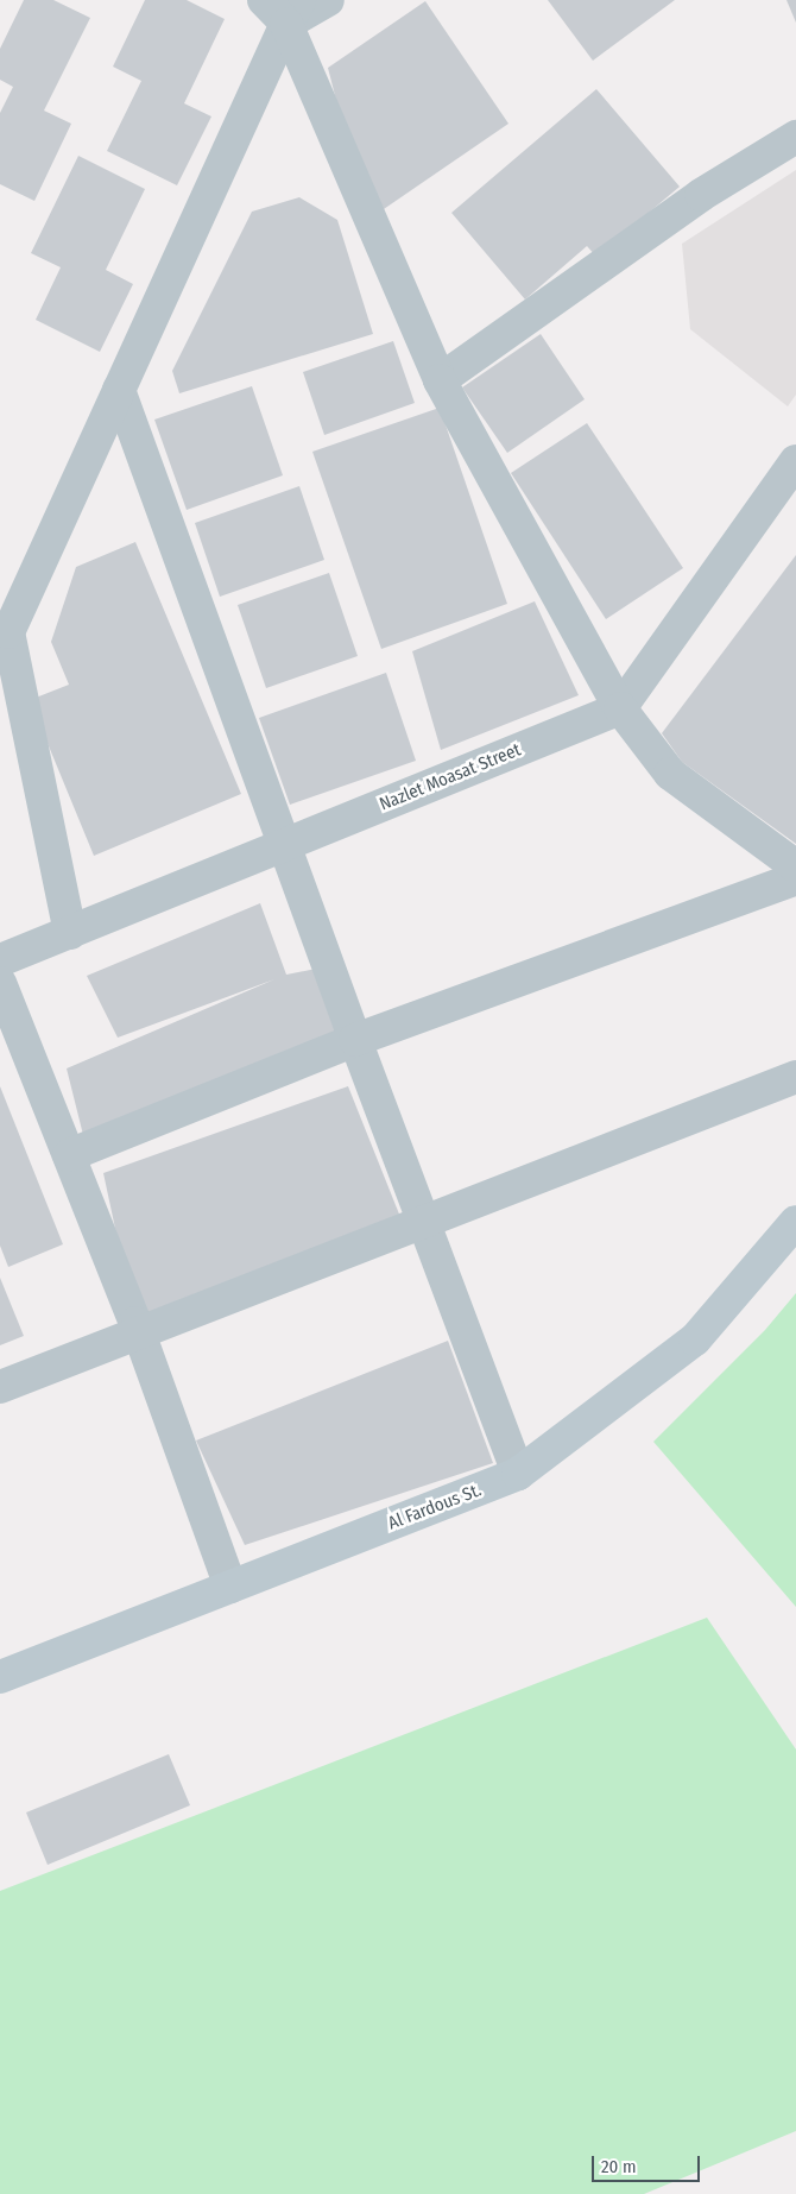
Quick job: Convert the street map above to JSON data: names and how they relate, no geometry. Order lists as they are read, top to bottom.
{
  "streets": {
    "main road": ["Al Fardous St."],
    "street": ["Nazlet Moasat Street"]
  },
  "scale_bar": "20 m"
}
